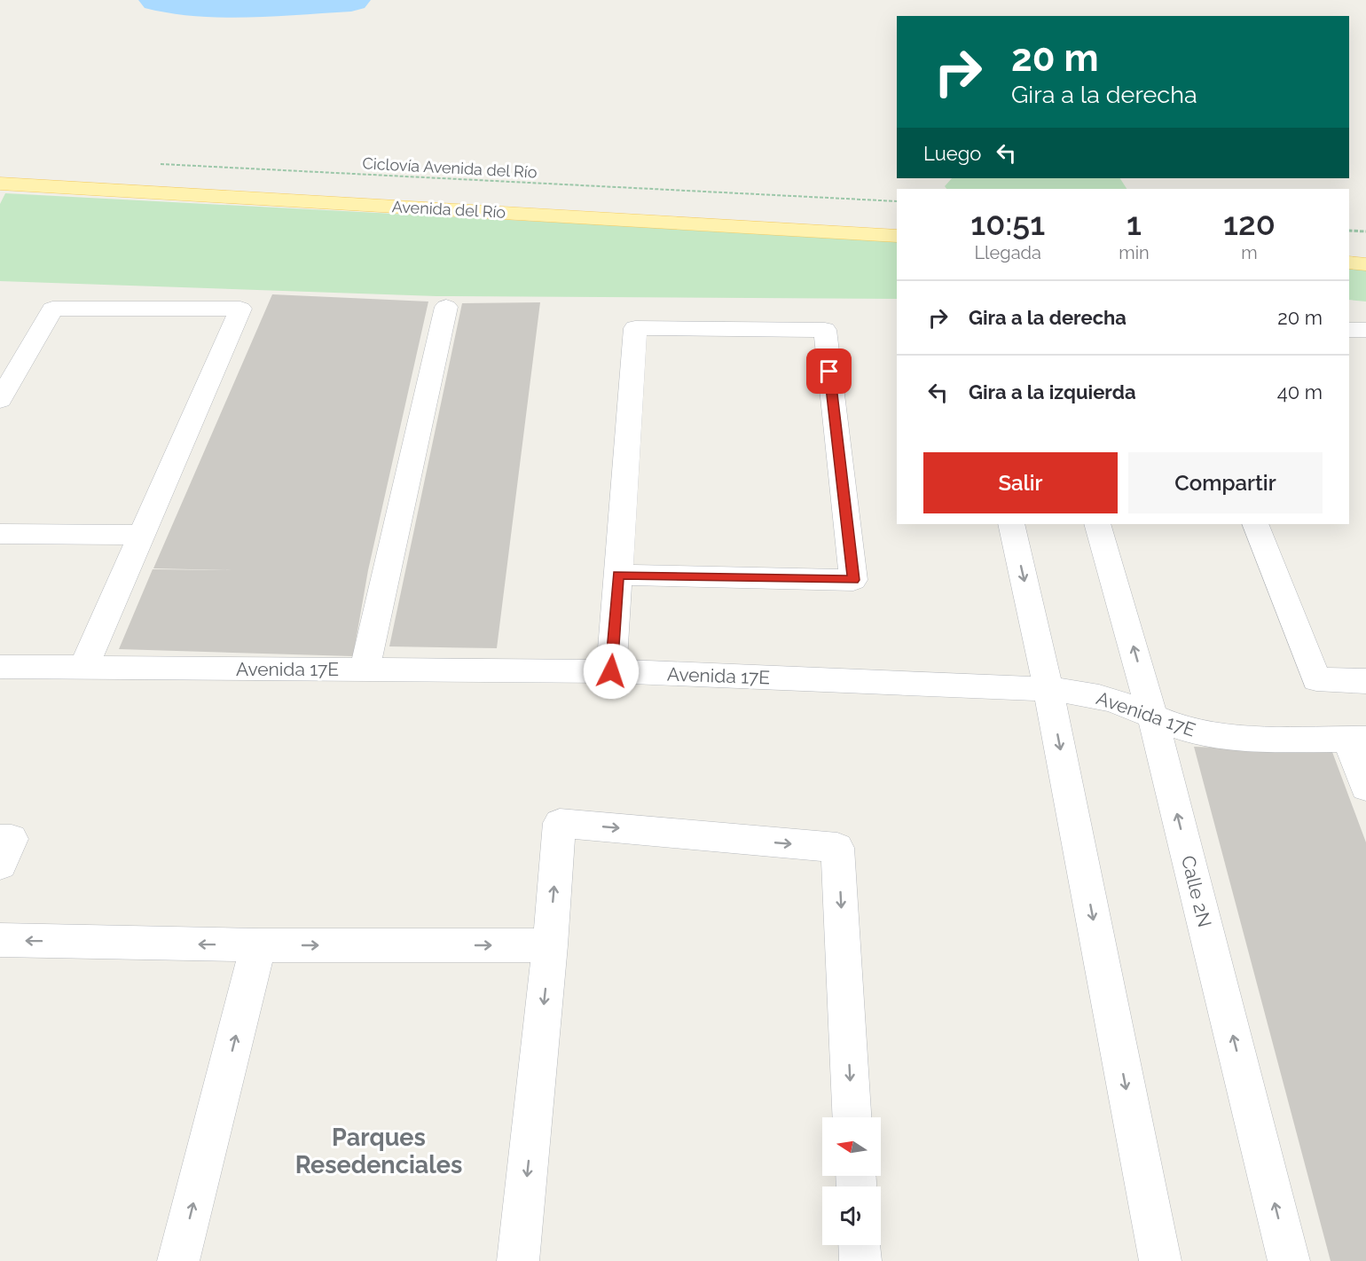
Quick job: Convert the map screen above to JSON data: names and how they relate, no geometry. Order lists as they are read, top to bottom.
{
  "streets": {
    "main road": ["Avenida del Río"],
    "street": ["Avenida 17E", "Calle 2N"],
    "path": ["Ciclovía Avenida del Río"]
  },
  "crossings": [
    ["Avenida 17E", "Calle 2N"]
  ],
  "districts": ["Parques Resedenciales"],
  "north": "left",
  "page": {
    "turn": ["20 m", "Gira a la derecha"],
    "then": "Luego",
    "eta": [
      "10:51",
      "Llegada",
      "1",
      "min",
      "120",
      "m"
    ],
    "list": [
      {
        "name": "Gira a la derecha",
        "value": "20 m"
      },
      {
        "name": "Gira a la izquierda",
        "value": "40 m"
      }
    ],
    "buttons": ["Salir", "Compartir"]
  }
}
